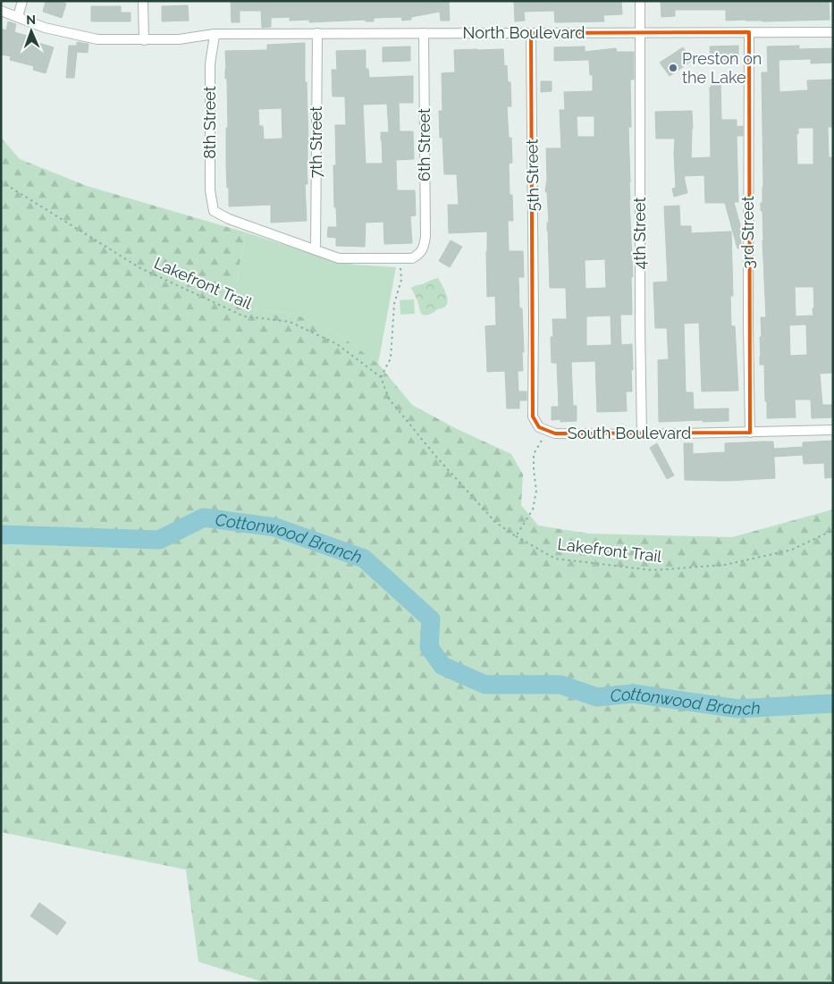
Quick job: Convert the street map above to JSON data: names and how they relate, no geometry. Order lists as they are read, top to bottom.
{
  "streets": {
    "street": [
      "North Boulevard",
      "8th Street",
      "7th Street",
      "6th Street",
      "5th Street",
      "3rd Street",
      "4th Street",
      "South Boulevard"
    ],
    "path": ["Lakefront Trail"]
  },
  "crossings": [
    ["North Boulevard", "8th Street"],
    ["North Boulevard", "7th Street"],
    ["North Boulevard", "6th Street"],
    ["North Boulevard", "5th Street"],
    ["North Boulevard", "3rd Street"],
    ["North Boulevard", "4th Street"],
    ["8th Street", "7th Street"],
    ["5th Street", "South Boulevard"],
    ["3rd Street", "South Boulevard"],
    ["4th Street", "South Boulevard"]
  ],
  "water": ["Cottonwood Branch"],
  "places": ["Preston on the Lake"],
  "north": "top"
}
